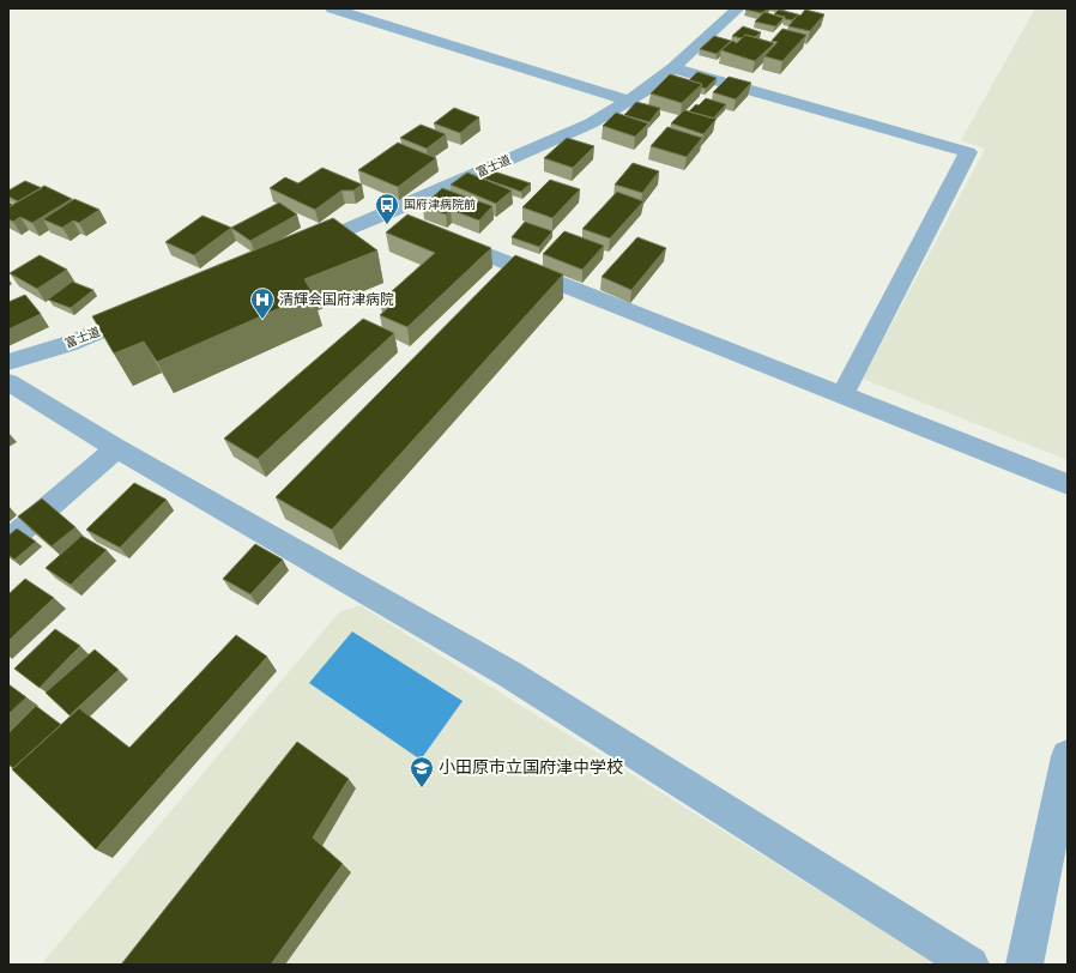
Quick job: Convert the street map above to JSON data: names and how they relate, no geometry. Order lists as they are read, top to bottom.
{
  "streets": {
    "street": ["富士道"]
  },
  "places": {
    "bus stop": ["国府津病院前"],
    "hospital": ["清輝会国府津病院"],
    "school or university": ["小田原市立国府津中学校"]
  }
}
